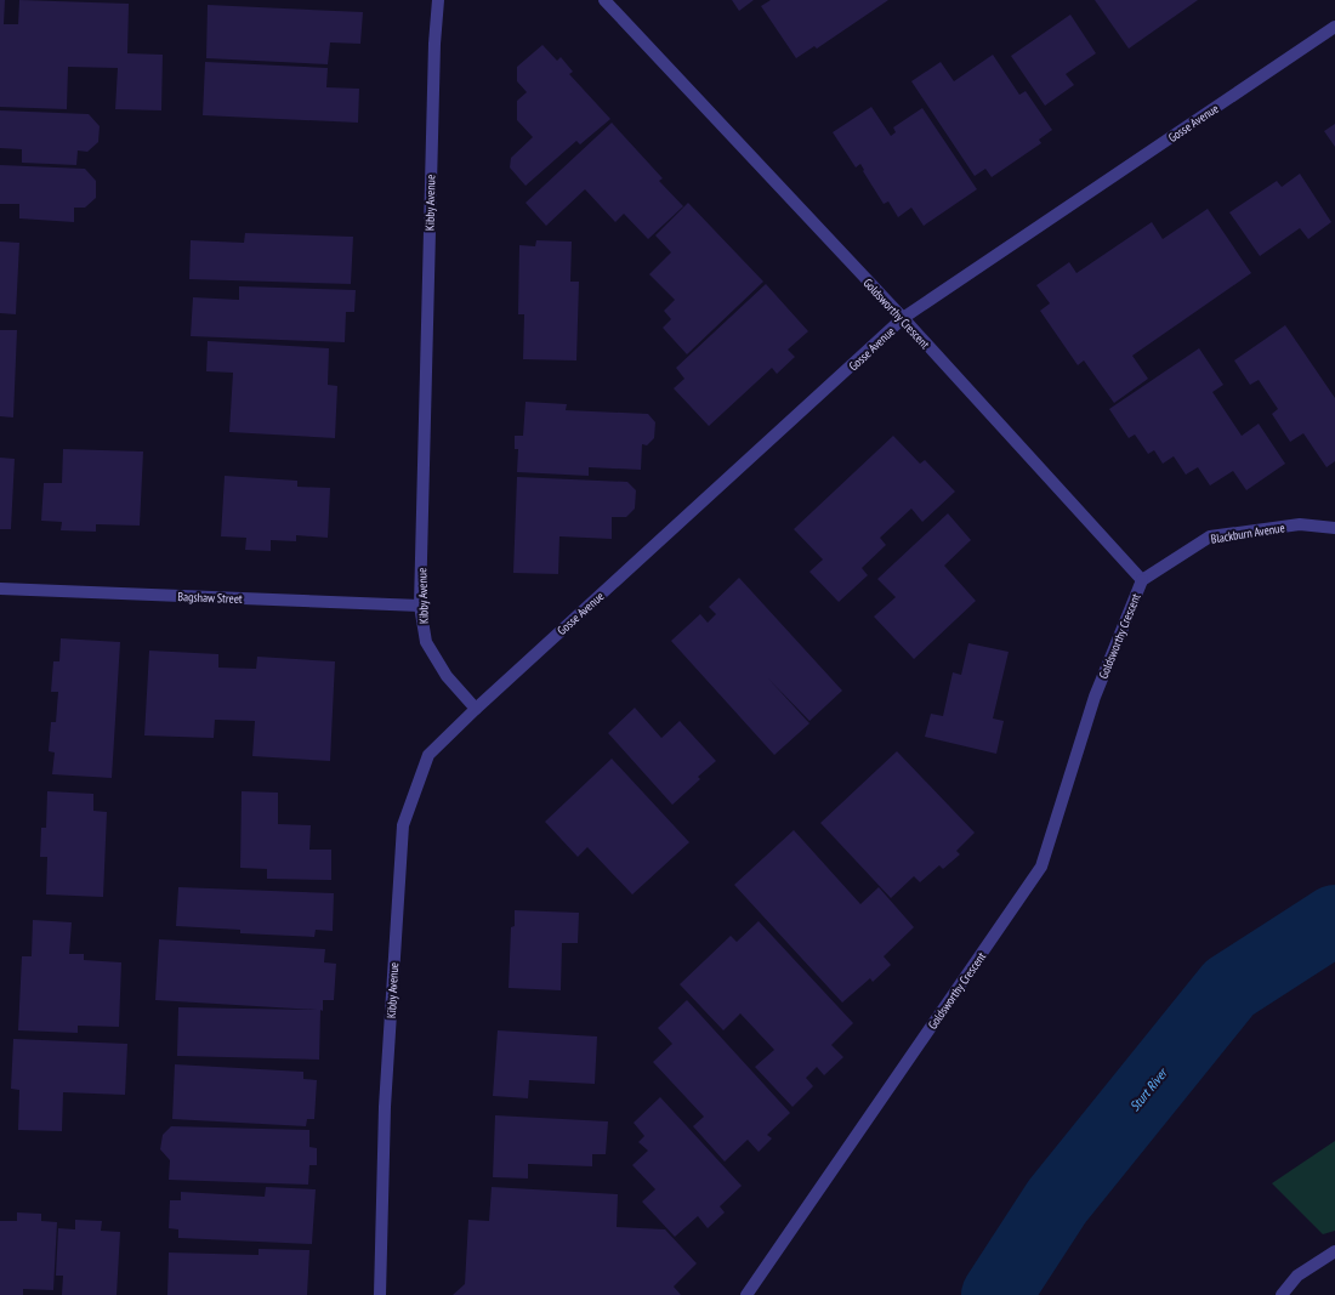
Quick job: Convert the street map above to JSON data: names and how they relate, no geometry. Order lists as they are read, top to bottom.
{
  "streets": {
    "street": [
      "Gosse Avenue",
      "Kibby Avenue",
      "Goldsworthy Crescent",
      "Blackburn Avenue",
      "Bagshaw Street"
    ]
  },
  "crossings": [
    ["Gosse Avenue", "Kibby Avenue"],
    ["Gosse Avenue", "Goldsworthy Crescent"],
    ["Kibby Avenue", "Bagshaw Street"],
    ["Goldsworthy Crescent", "Blackburn Avenue"]
  ],
  "water": ["Sturt River"]
}
